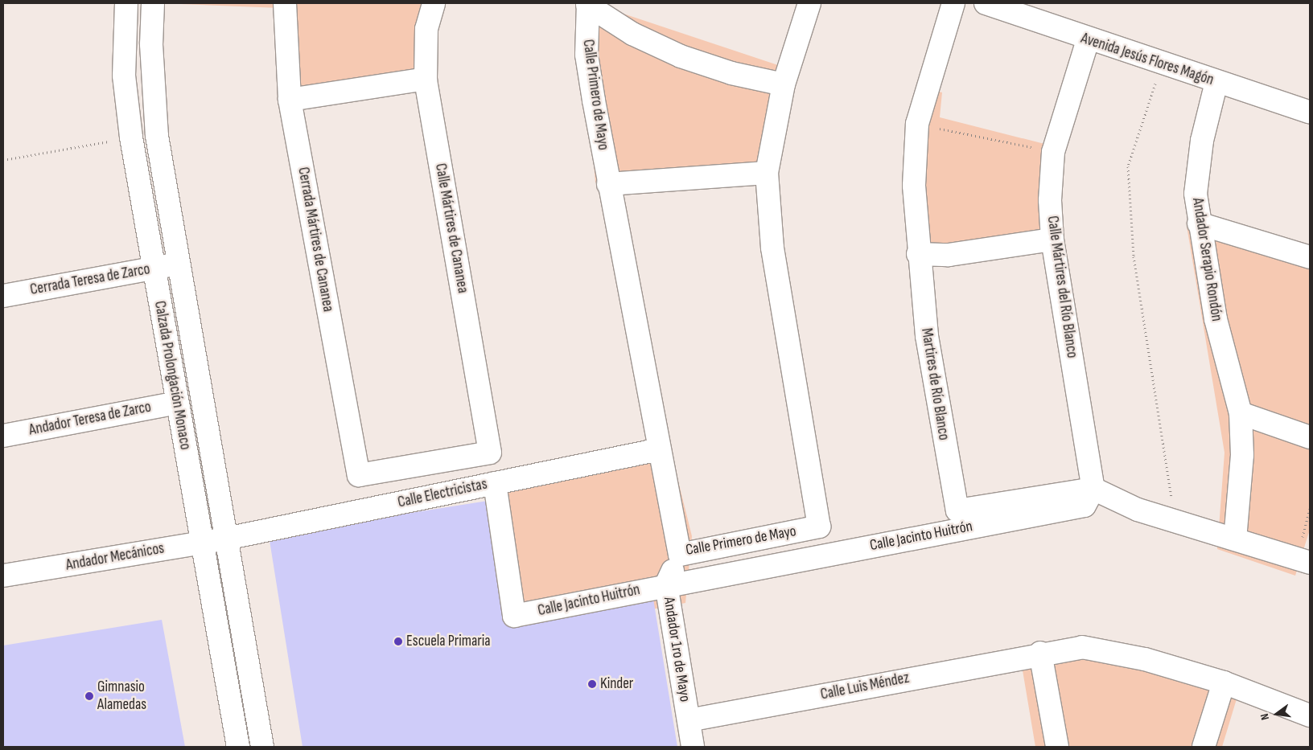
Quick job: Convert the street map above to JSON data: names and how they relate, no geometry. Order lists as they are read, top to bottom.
{
  "streets": {
    "street": [
      "Avenida Jesús Flores Magón",
      "Calle Primero de Mayo",
      "Calle Mártires de Cananea",
      "Cerrada Mártires de Cananea",
      "Andador Serapio Rondón",
      "Cerrada Teresa de Zarco",
      "Calle Mártires del Río Blanco",
      "Calzada Prolongación Monaco",
      "Martires de Río Blanco",
      "Andador Teresa de Zarco",
      "Calle Electricistas",
      "Calle Jacinto Huitrón",
      "Andador Mecánicos",
      "Andador 1ro de Mayo",
      "Calle Luis Méndez"
    ]
  },
  "crossings": [
    ["Avenida Jesús Flores Magón", "Andador Serapio Rondón"],
    ["Avenida Jesús Flores Magón", "Calle Mártires del Río Blanco"],
    ["Calle Primero de Mayo", "Calle Electricistas"],
    ["Calle Primero de Mayo", "Andador 1ro de Mayo"],
    ["Calle Mártires de Cananea", "Cerrada Mártires de Cananea"],
    ["Cerrada Teresa de Zarco", "Calzada Prolongación Monaco"],
    ["Calle Mártires del Río Blanco", "Martires de Río Blanco"],
    ["Calle Mártires del Río Blanco", "Calle Jacinto Huitrón"],
    ["Calzada Prolongación Monaco", "Andador Teresa de Zarco"],
    ["Calzada Prolongación Monaco", "Calle Electricistas"],
    ["Calzada Prolongación Monaco", "Andador Mecánicos"],
    ["Martires de Río Blanco", "Calle Jacinto Huitrón"],
    ["Calle Electricistas", "Calle Jacinto Huitrón"],
    ["Calle Electricistas", "Andador Mecánicos"],
    ["Calle Jacinto Huitrón", "Andador 1ro de Mayo"],
    ["Andador 1ro de Mayo", "Calle Luis Méndez"]
  ],
  "places": ["Escuela Primaria", "Kinder", "Gimnasio Alamedas"],
  "north": "left"
}
